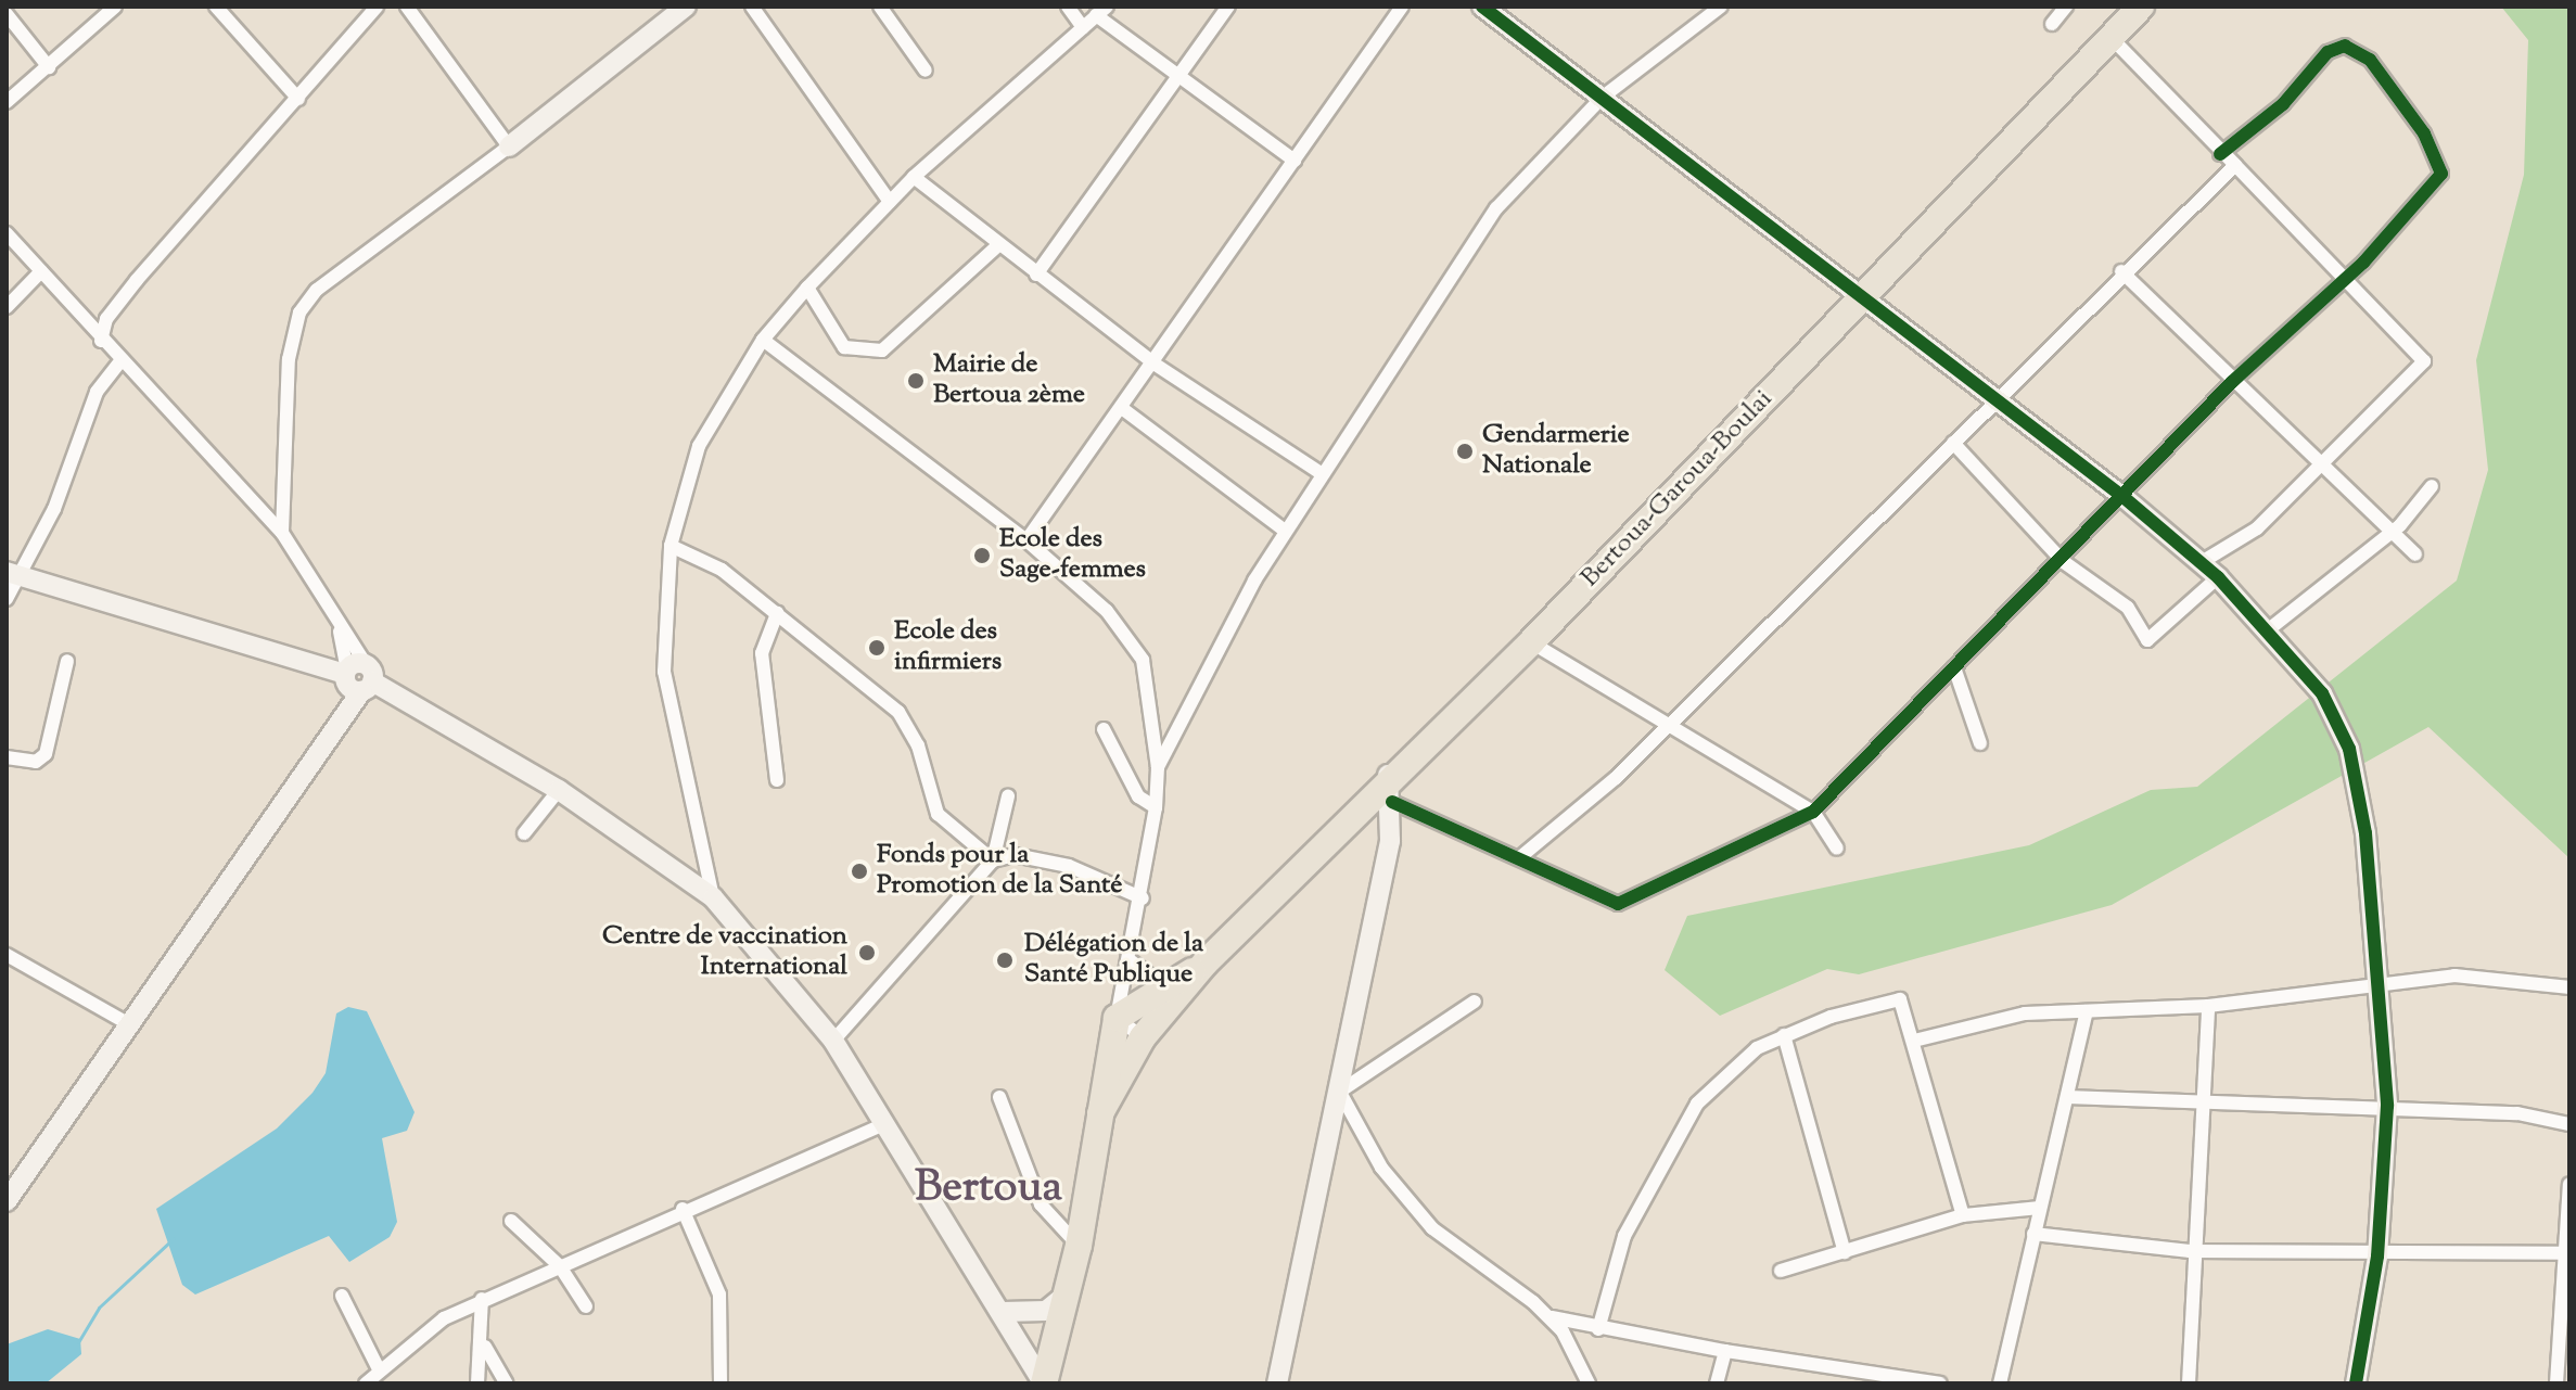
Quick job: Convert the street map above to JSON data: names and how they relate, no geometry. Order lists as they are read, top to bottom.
{
  "streets": {
    "highway": ["Bertoua-Garoua-Boulai"]
  },
  "districts": ["Bertoua"],
  "places": [
    "Mairie de Bertoua 2ème",
    "Gendarmerie Nationale",
    "Ecole des Sage-femmes",
    "Ecole des infirmiers",
    "Fonds pour la Promotion de la Santé",
    "Centre de vaccination International",
    "Délégation de la Santé Publique"
  ]
}
